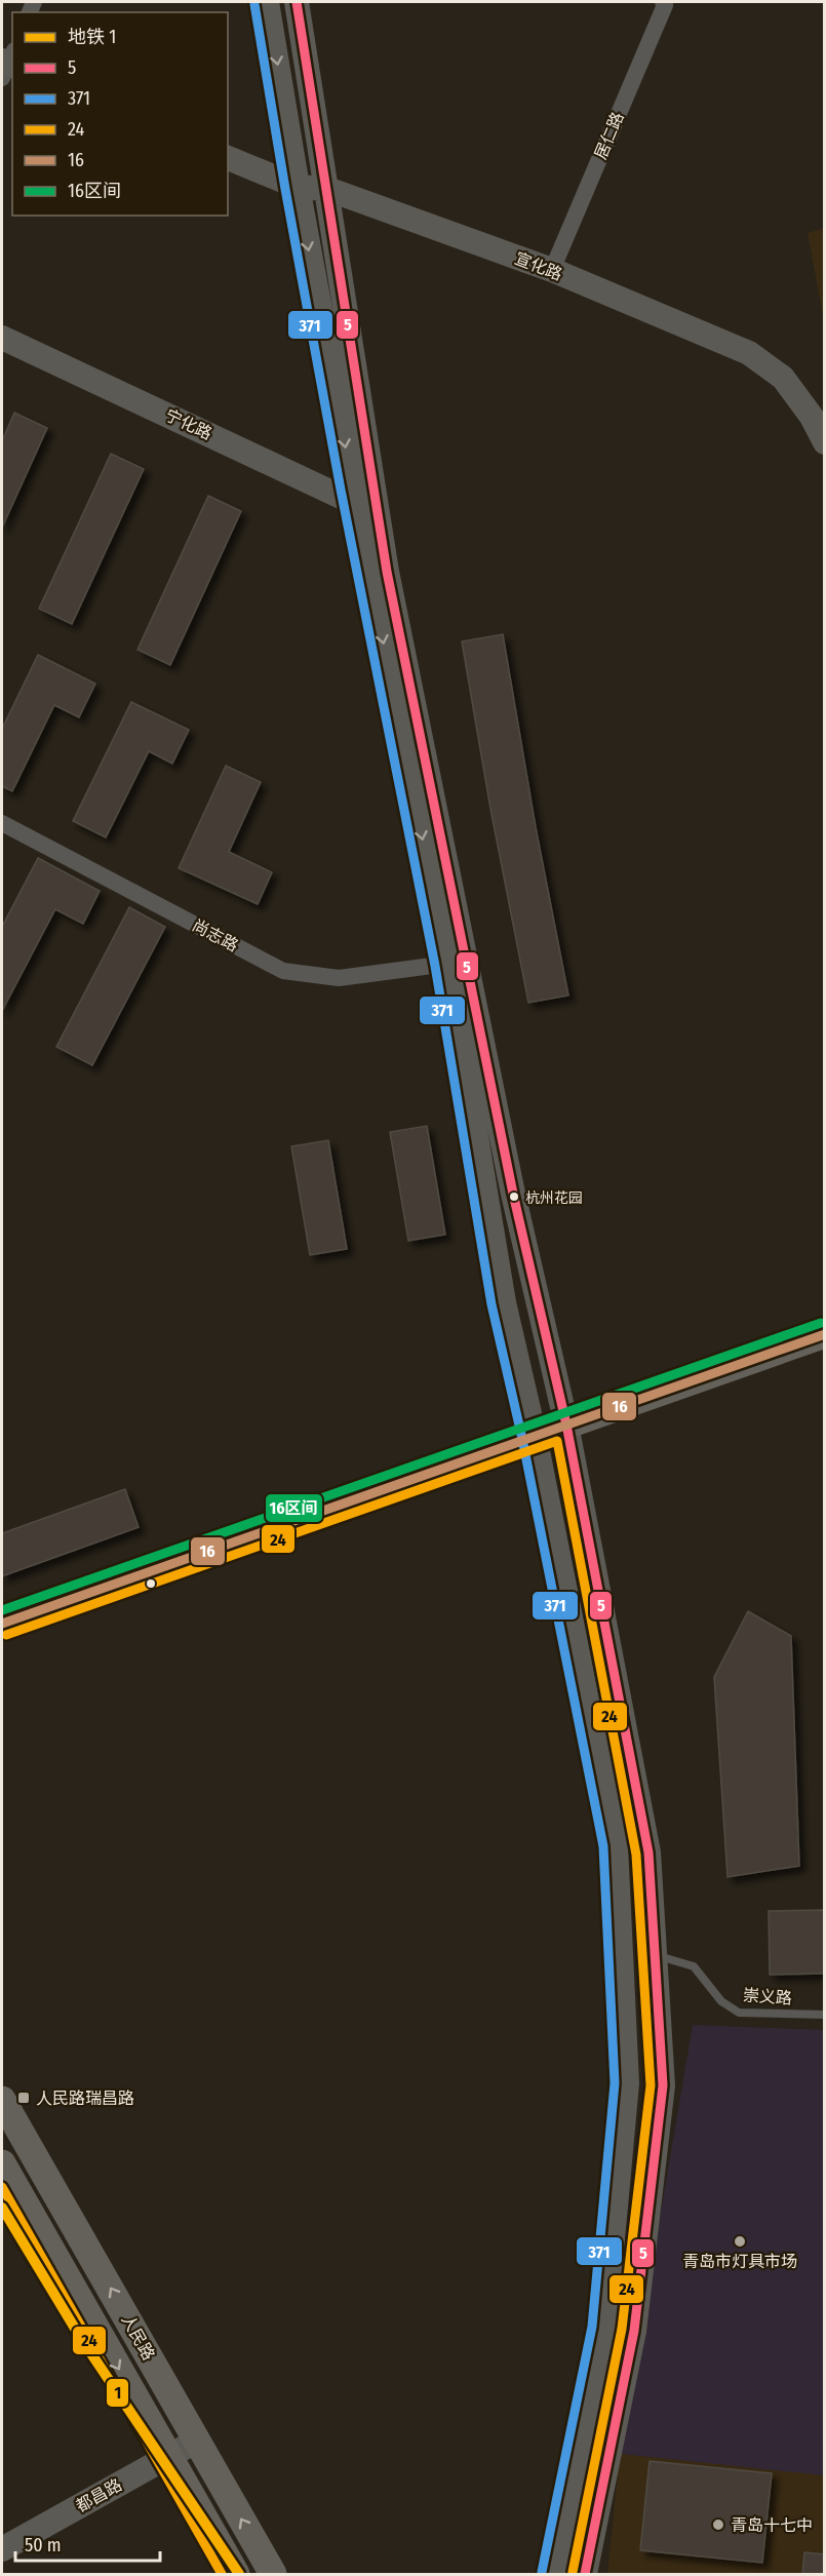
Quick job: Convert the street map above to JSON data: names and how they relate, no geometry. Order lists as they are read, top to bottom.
{
  "streets": {
    "main road": [
      "宣化路",
      "宁化路",
      "人民路",
      "都昌路"
    ],
    "street": ["居仁路", "尚志路"],
    "lane": ["崇义路"]
  },
  "crossings": [
    ["居仁路", "宣化路"],
    ["人民路", "都昌路"]
  ],
  "places": {
    "other": ["杭州花园", "青岛市灯具市场", "青岛十七中"],
    "transit": ["人民路瑞昌路"]
  },
  "lines": [
    "transit line 5",
    "transit line 371",
    "transit line 16区间",
    "transit line 16",
    "transit line 24",
    "metro line 1"
  ],
  "legend": [
    "地铁 1",
    "5",
    "371",
    "24",
    "16",
    "16区间"
  ],
  "scale_bar": "50 m"
}
